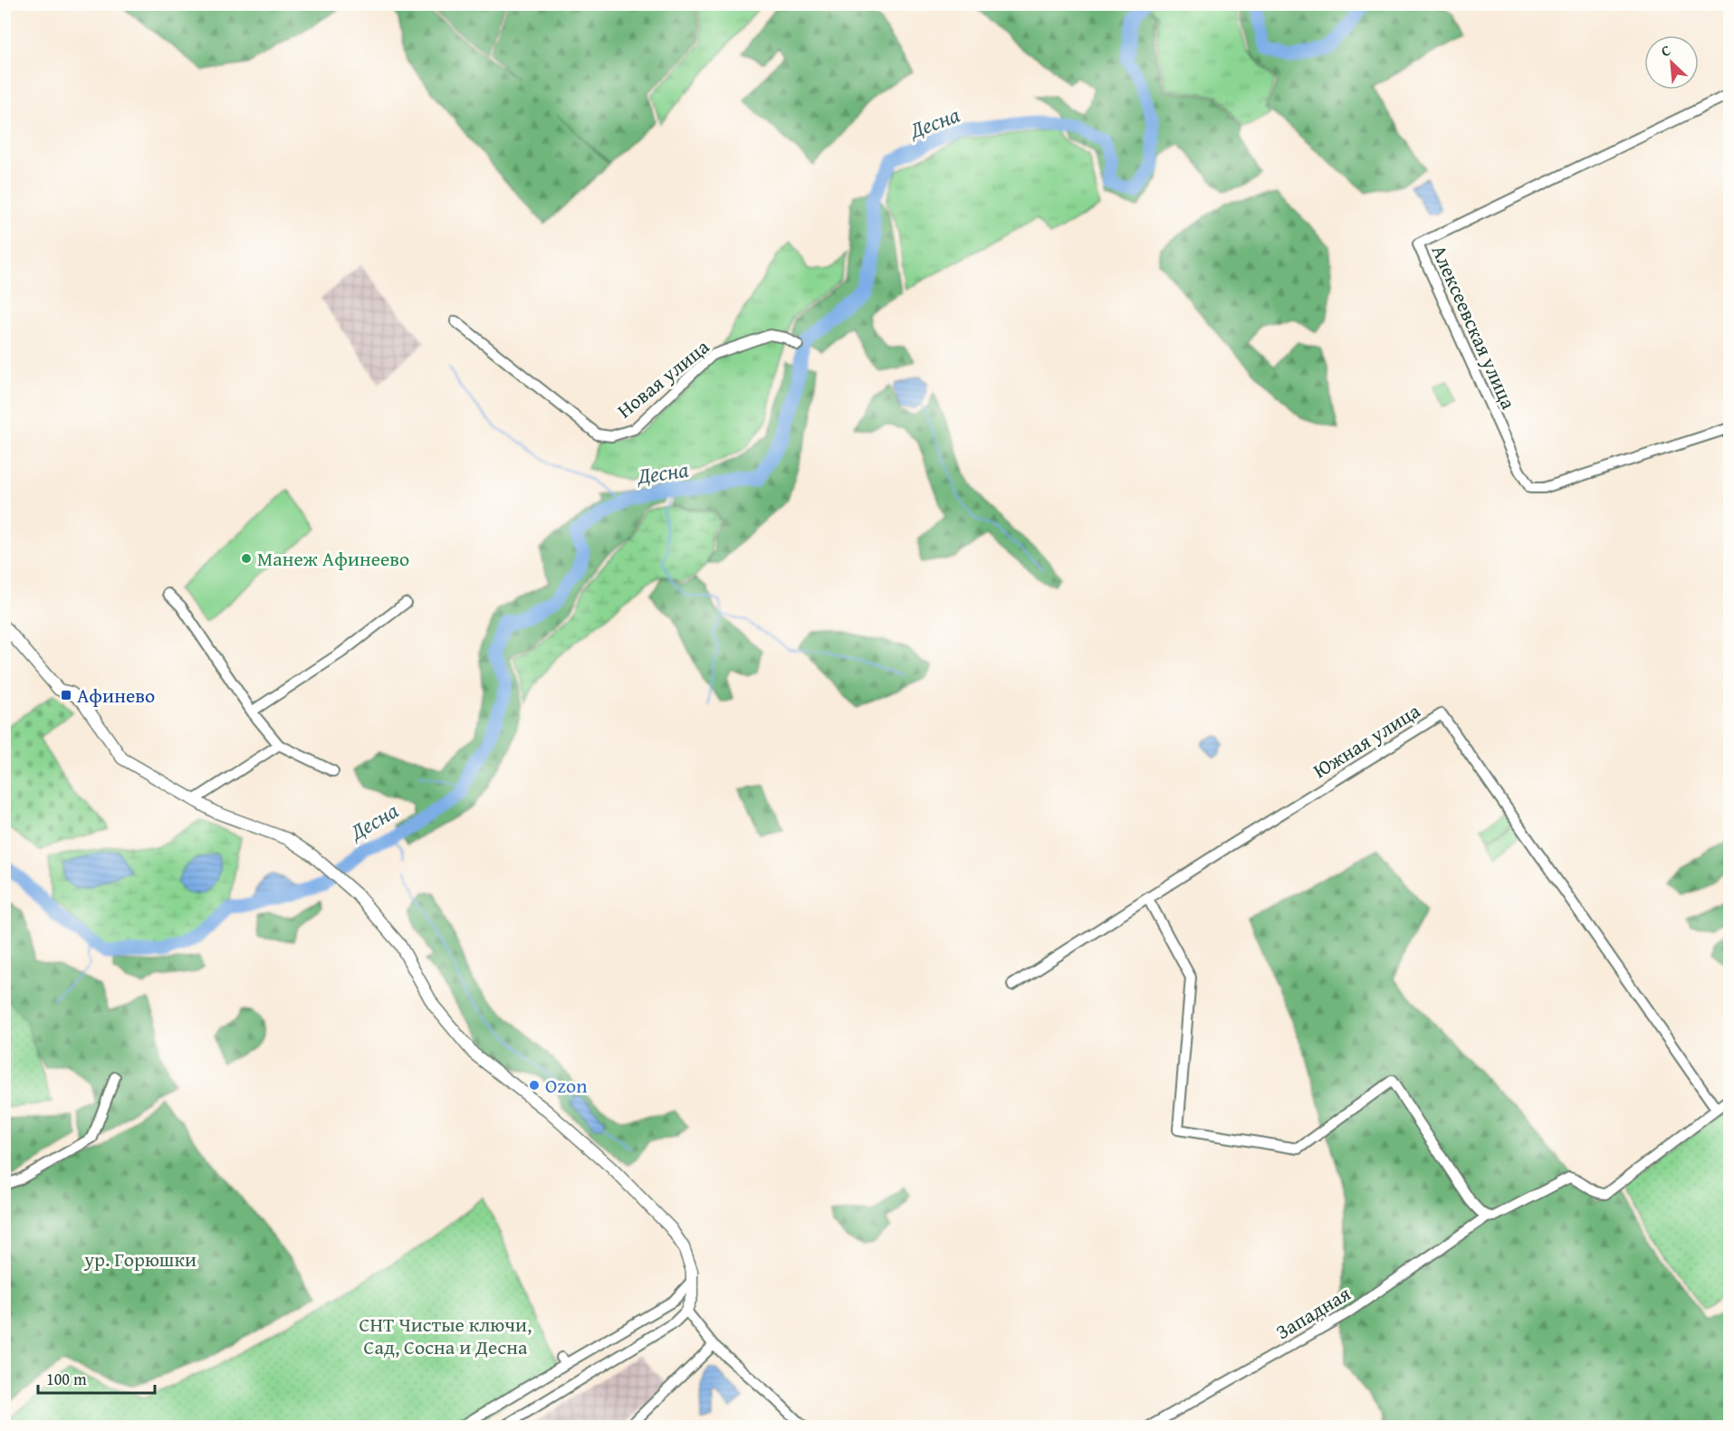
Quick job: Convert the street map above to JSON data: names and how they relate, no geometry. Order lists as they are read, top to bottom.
{
  "streets": {
    "street": [
      "Алексеевская улица",
      "Новая улица",
      "Южная улица",
      "Западная"
    ]
  },
  "crossings": [
    ["Южная улица", "Западная"]
  ],
  "water": ["Десна"],
  "parks": ["ур. Горюшки", "СНТ Чистые ключи, Сад, Сосна и Десна"],
  "places": {
    "other": ["Манеж Афинеево", "Ozon"],
    "transit": ["Афинево"]
  },
  "scale_bar": "100 m",
  "north": "top left"
}
